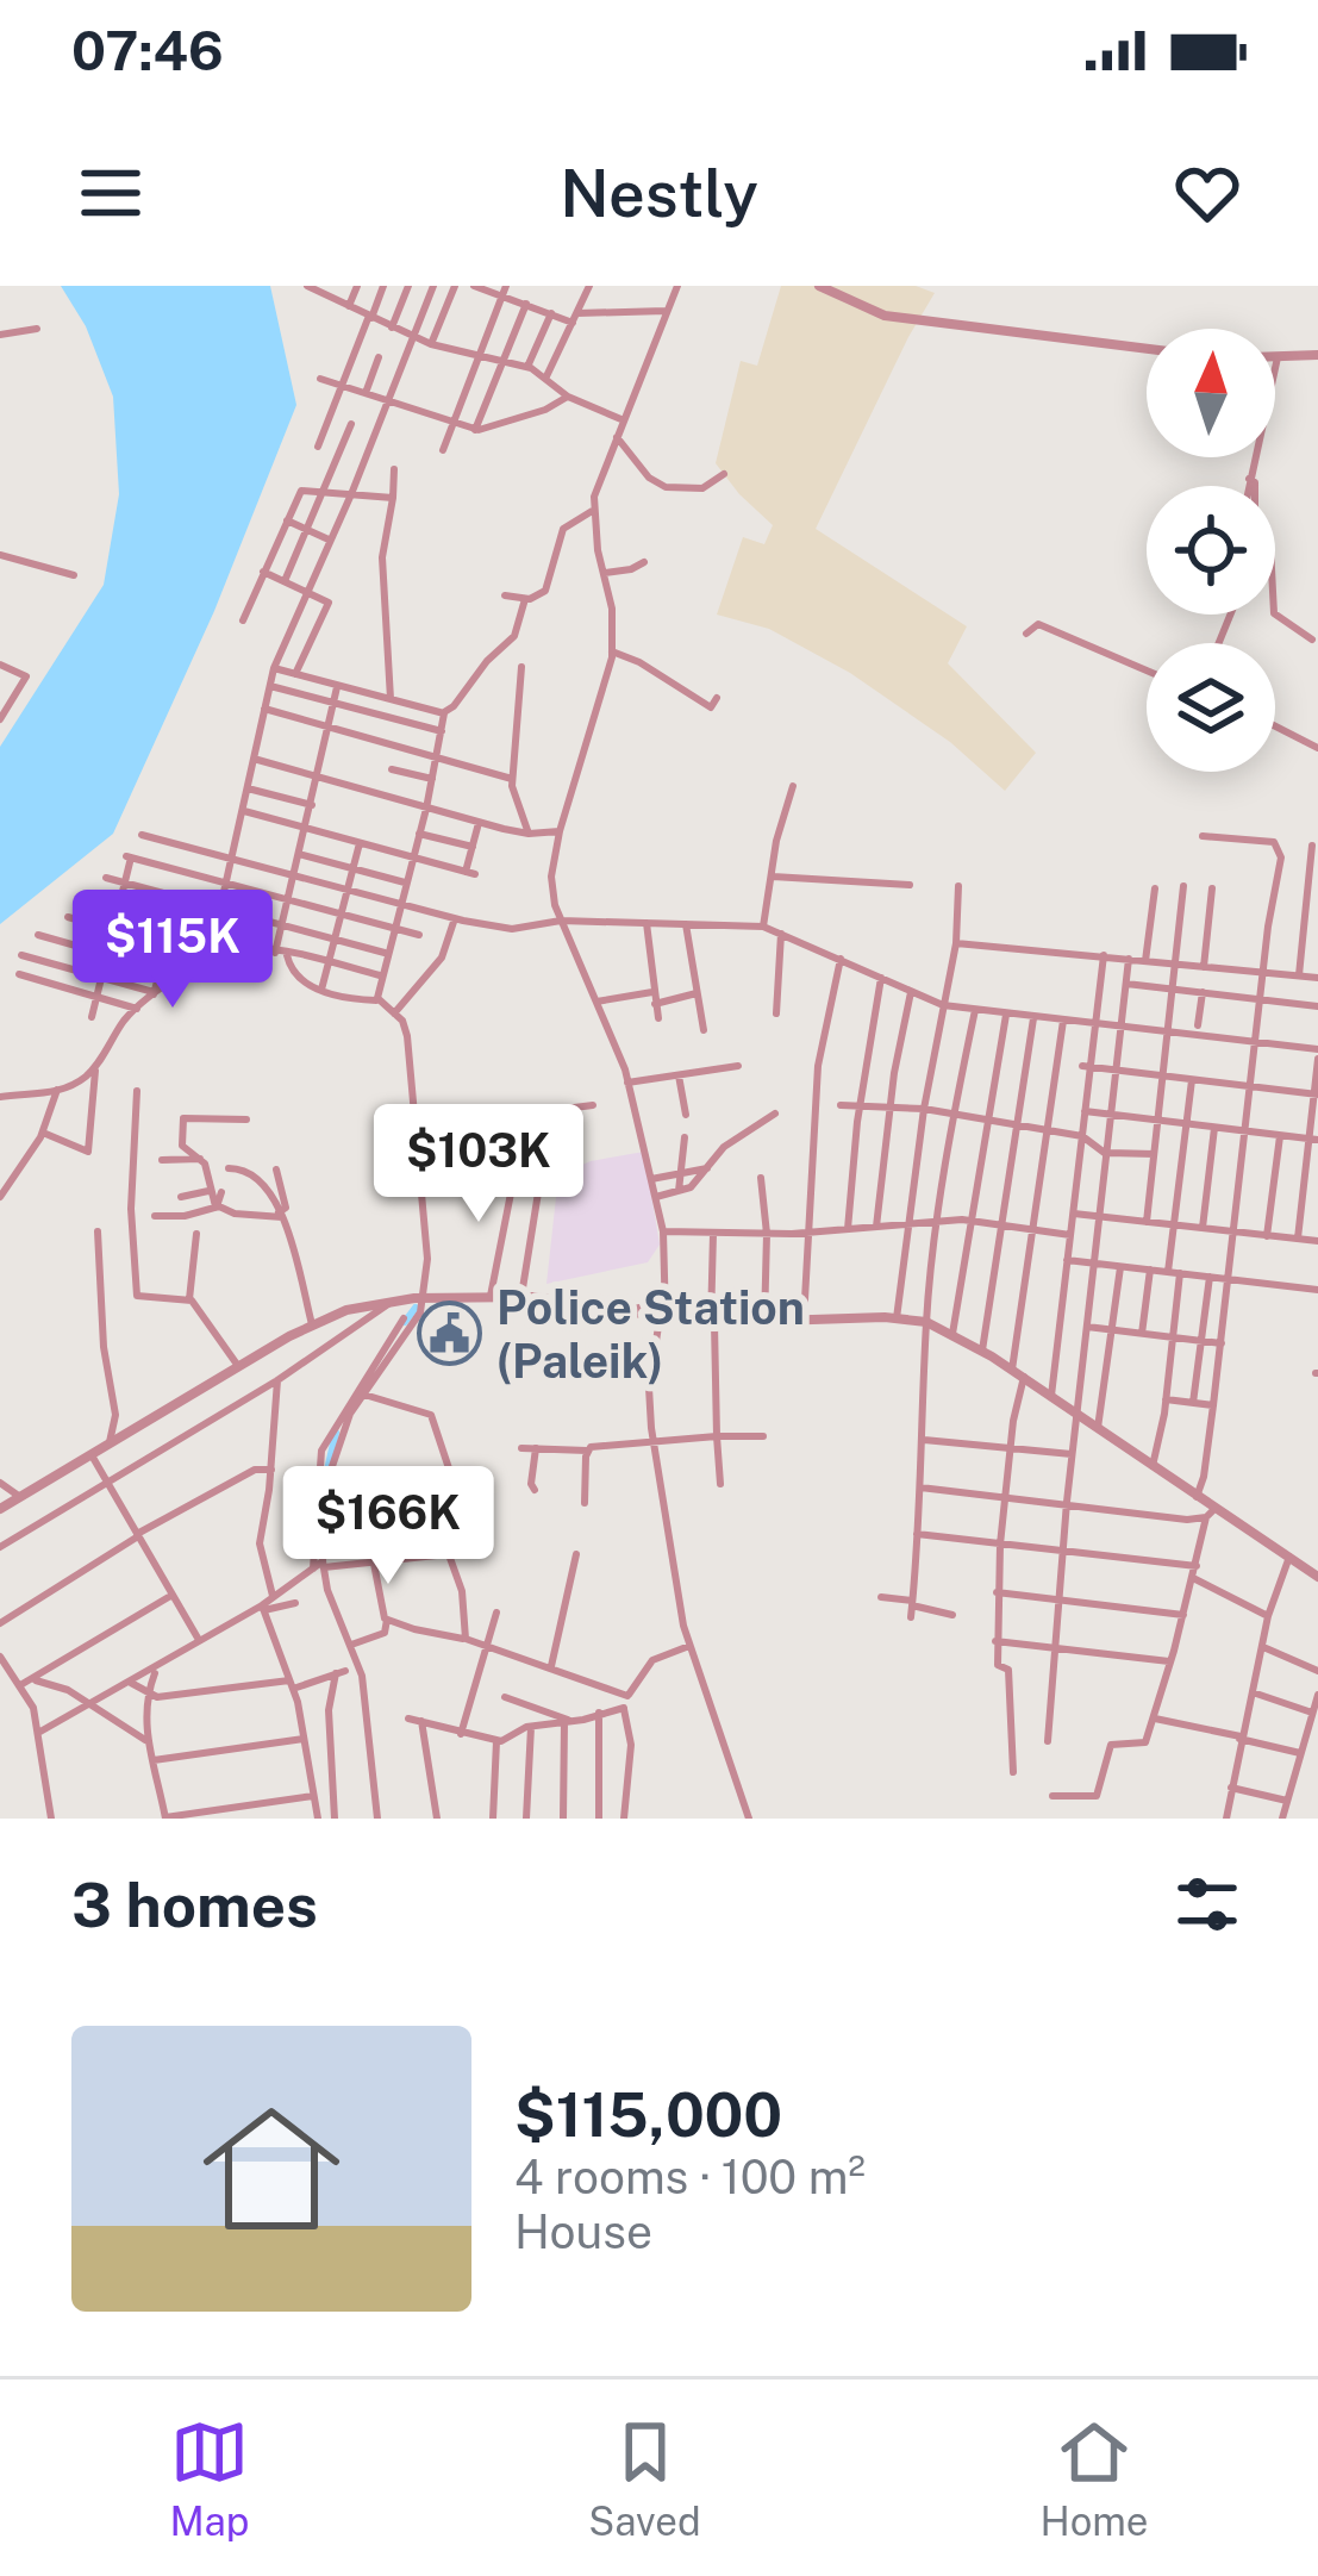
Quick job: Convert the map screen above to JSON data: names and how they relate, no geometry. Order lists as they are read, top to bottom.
{
  "places": {
    "public building": ["Police Station (Paleik)"]
  },
  "north": "top",
  "page": {
    "status": "07:46",
    "header": "Nestly",
    "price": ["$115K", "$103K", "$166K"],
    "heading": "3 homes",
    "list": [
      {
        "name": "$115,000",
        "note": "4 rooms · 100 m² · House"
      }
    ],
    "tabs": ["Map", "Saved", "Home"]
  }
}
